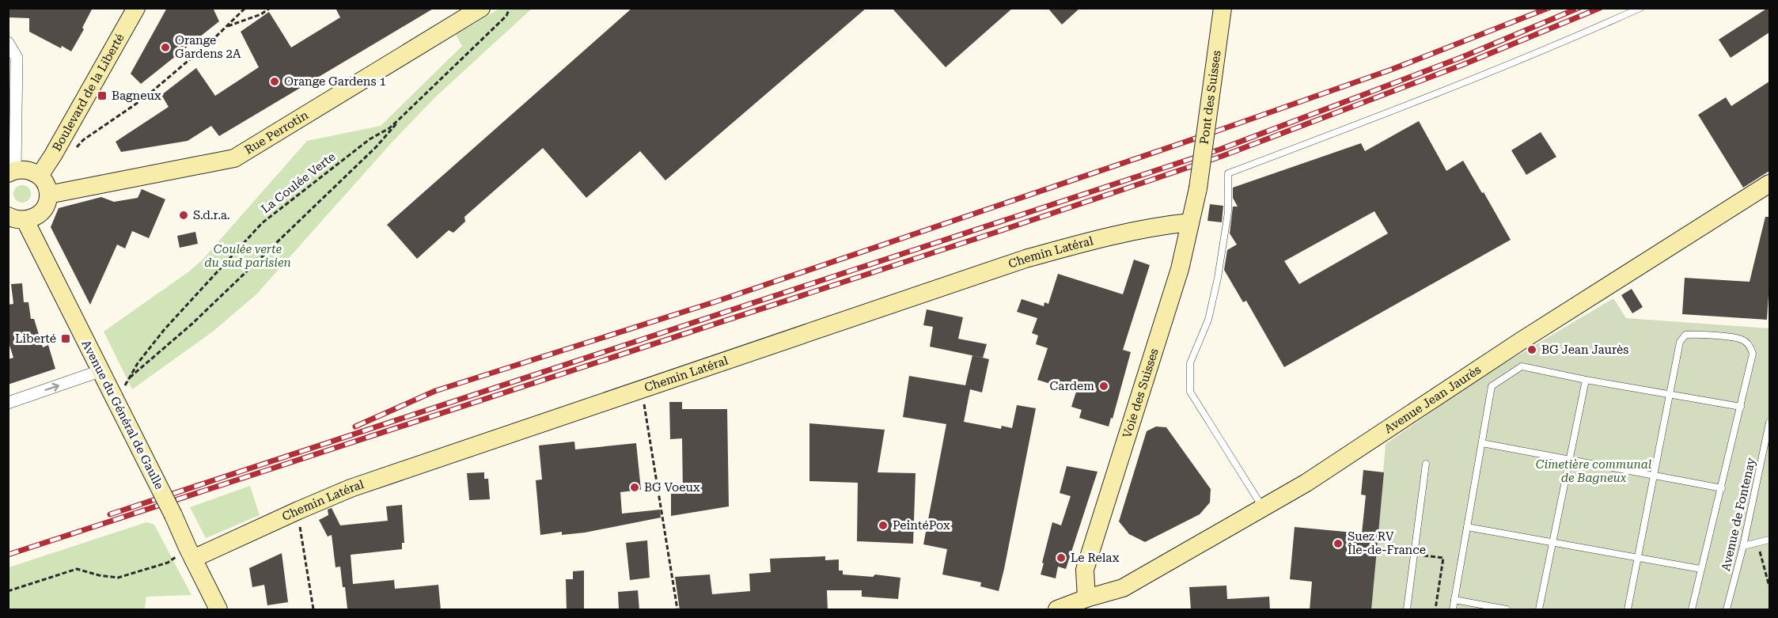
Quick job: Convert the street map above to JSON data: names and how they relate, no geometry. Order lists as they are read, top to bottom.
{
  "streets": {
    "street": [
      "Boulevard de la Liberté",
      "Pont des Suisses",
      "Rue Perrotin",
      "Chemin Latéral",
      "Voie des Suisses",
      "Avenue Jean Jaurès",
      "Avenue du Général de Gaulle"
    ],
    "lane": ["Avenue de Fontenay"],
    "path": ["La Coulée Verte"]
  },
  "crossings": [
    ["Pont des Suisses", "Voie des Suisses"],
    ["La Coulée Verte", "Avenue du Général de Gaulle"],
    ["Chemin Latéral", "Voie des Suisses"],
    ["Chemin Latéral", "Avenue du Général de Gaulle"],
    ["Voie des Suisses", "Avenue Jean Jaurès"]
  ],
  "parks": ["Coulée verte du sud parisien", "Cimetière communal de Bagneux"],
  "places": {
    "other": [
      "Orange Gardens 2A",
      "Orange Gardens 1",
      "S.d.r.a.",
      "BG Jean Jaurès",
      "Cardem",
      "BG Voeux",
      "PeintéPox",
      "Suez RV Île-de-France",
      "Le Relax"
    ],
    "transit": ["Bagneux", "Liberté"]
  }
}
